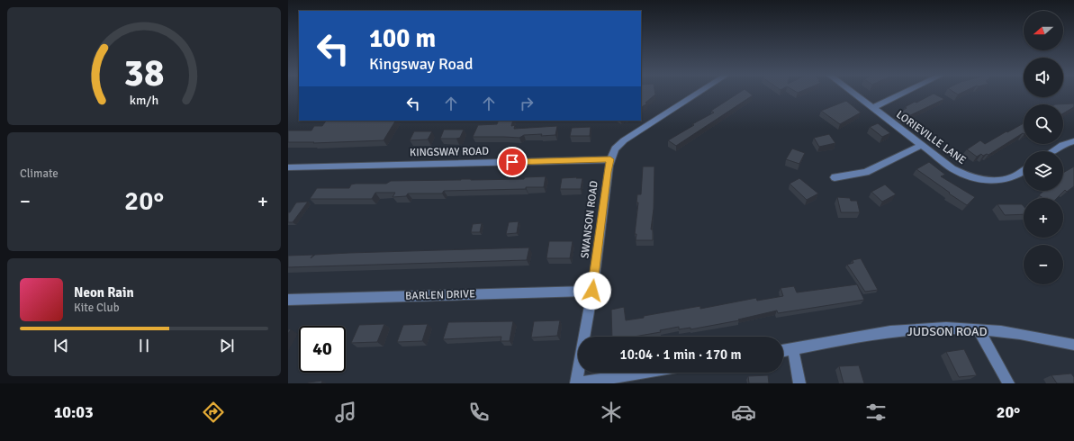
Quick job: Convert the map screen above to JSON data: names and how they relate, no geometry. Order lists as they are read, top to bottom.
{
  "streets": {
    "street": [
      "LORIEVILLE LANE",
      "KINGSWAY ROAD",
      "SWANSON ROAD",
      "BARLEN DRIVE",
      "JUDSON ROAD"
    ]
  },
  "crossings": [
    ["KINGSWAY ROAD", "SWANSON ROAD"],
    ["SWANSON ROAD", "BARLEN DRIVE"]
  ],
  "north": "left",
  "page": {
    "map_buttons": ["+", "−"],
    "turn": ["100 m", "Kingsway Road"],
    "tile": "Climate",
    "heat": ["−", "20°", "+"],
    "song": ["Neon Rain", "Kite Club"],
    "limit": "40",
    "trip": "10:04 · 1 min · 170 m",
    "tabs": ["10:03", "20°"],
    "gauge": ["38", "km/h"]
  }
}
